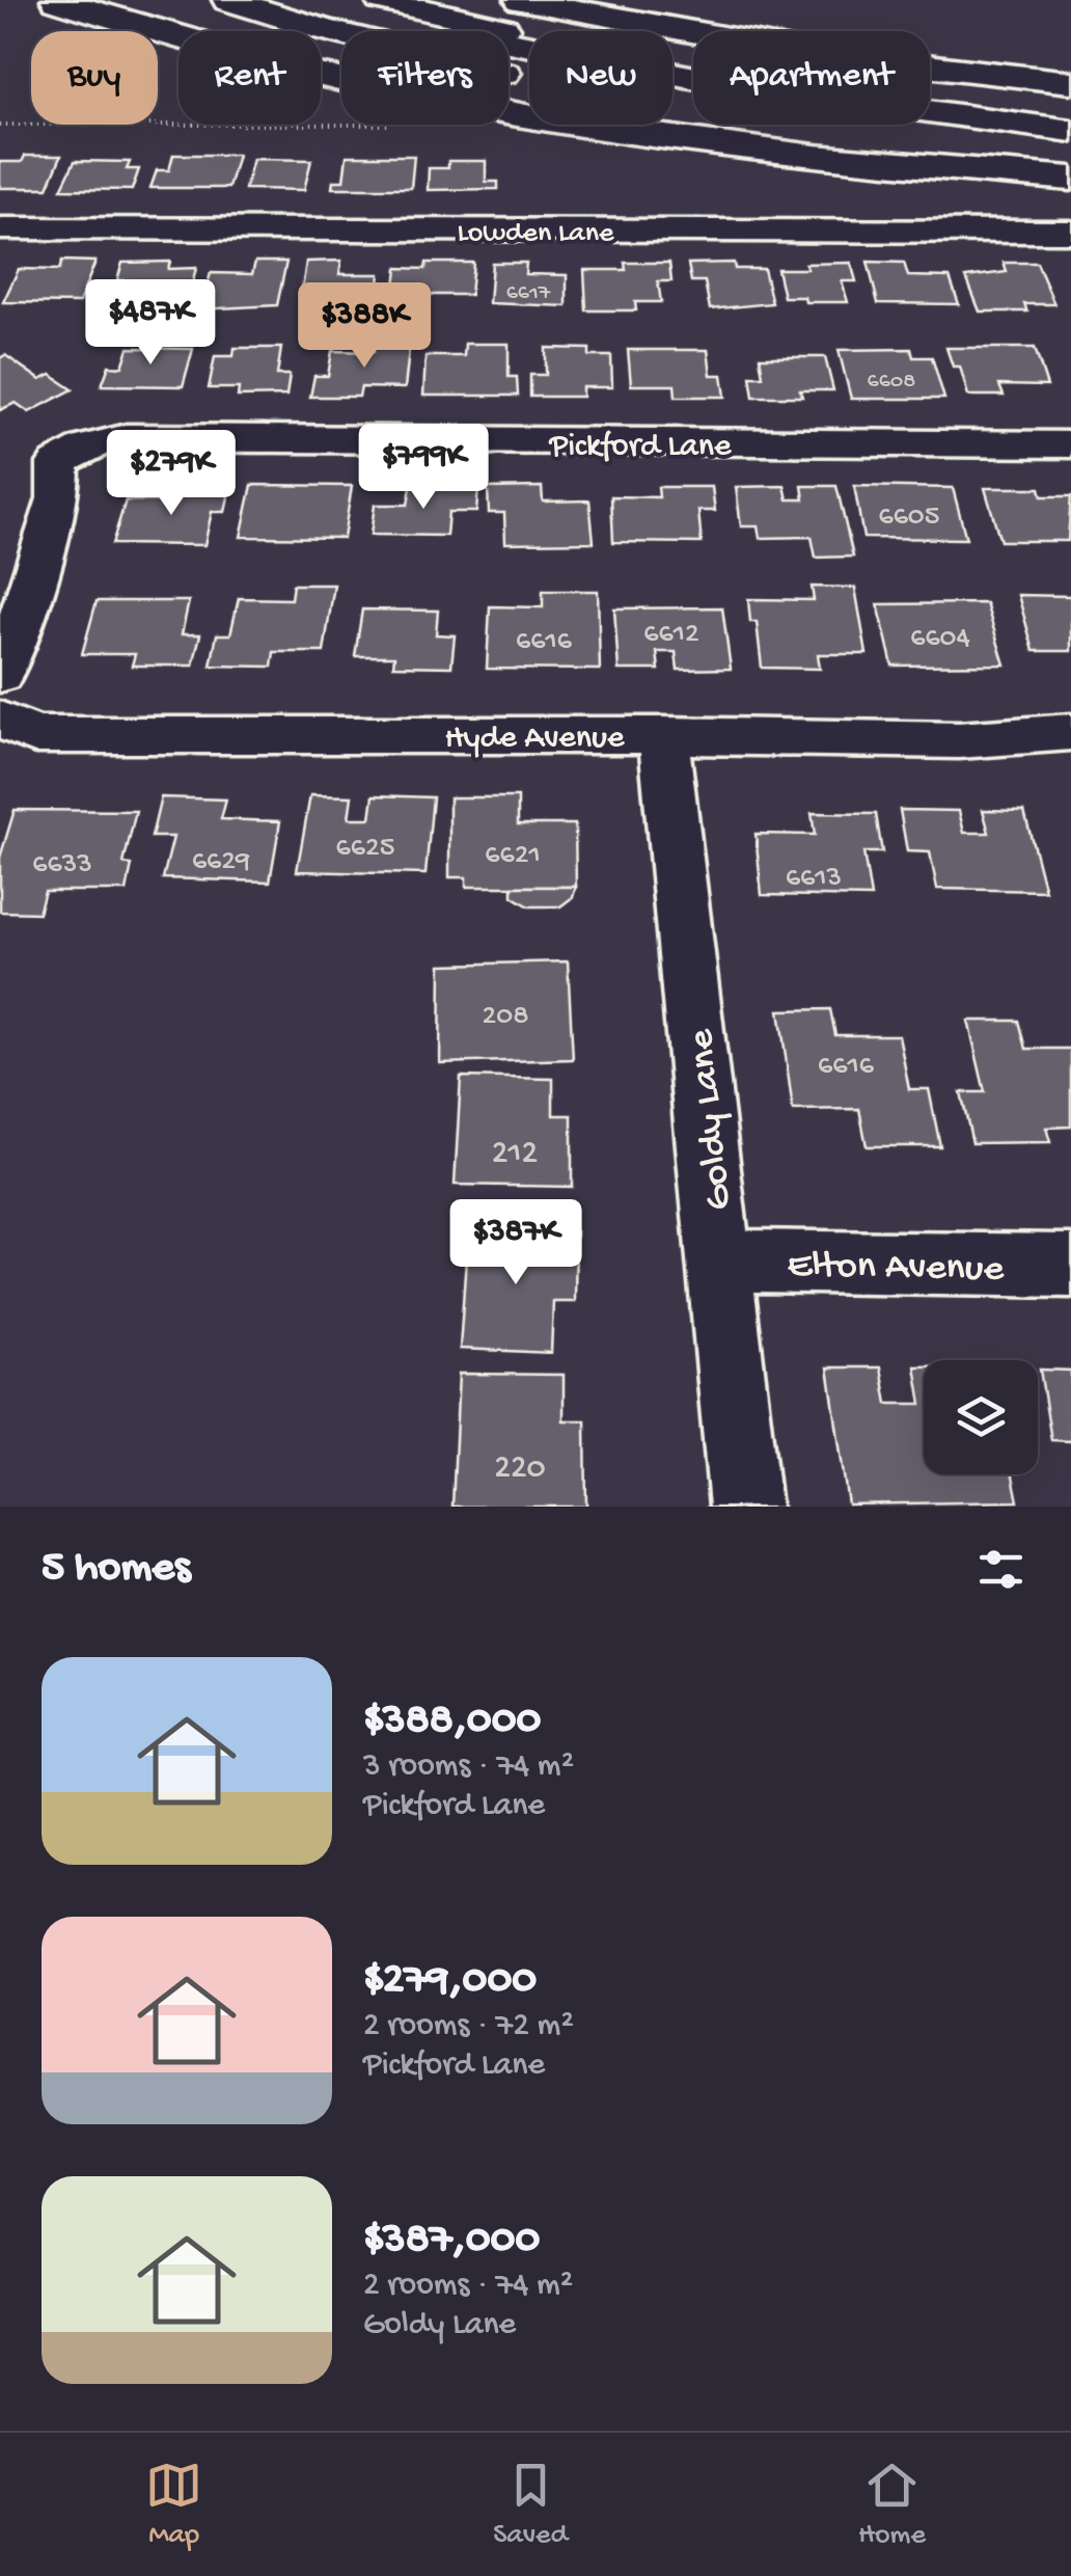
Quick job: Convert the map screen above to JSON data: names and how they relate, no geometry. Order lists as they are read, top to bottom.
{
  "streets": {
    "street": [
      "Lowden Lane",
      "Pickford Lane",
      "Hyde Avenue",
      "Goldy Lane",
      "Elton Avenue"
    ]
  },
  "crossings": [
    ["Hyde Avenue", "Goldy Lane"],
    ["Goldy Lane", "Elton Avenue"]
  ],
  "house_numbers": [
    "6617",
    "6608",
    "6605",
    "6612",
    "6604",
    "6616",
    "6625",
    "6621",
    "6629",
    "6633",
    "6613",
    "208",
    "6616",
    "212",
    "220"
  ],
  "page": {
    "chip": [
      "Buy",
      "Rent",
      "Filters",
      "New",
      "Apartment"
    ],
    "price": [
      "$487K",
      "$388K",
      "$799K",
      "$279K",
      "$387K"
    ],
    "heading": "5 homes",
    "list": [
      {
        "name": "$388,000",
        "note": "3 rooms · 74 m² · Pickford Lane"
      },
      {
        "name": "$279,000",
        "note": "2 rooms · 72 m² · Pickford Lane"
      },
      {
        "name": "$387,000",
        "note": "2 rooms · 74 m² · Goldy Lane"
      }
    ],
    "tabs": ["Map", "Saved", "Home"]
  }
}
